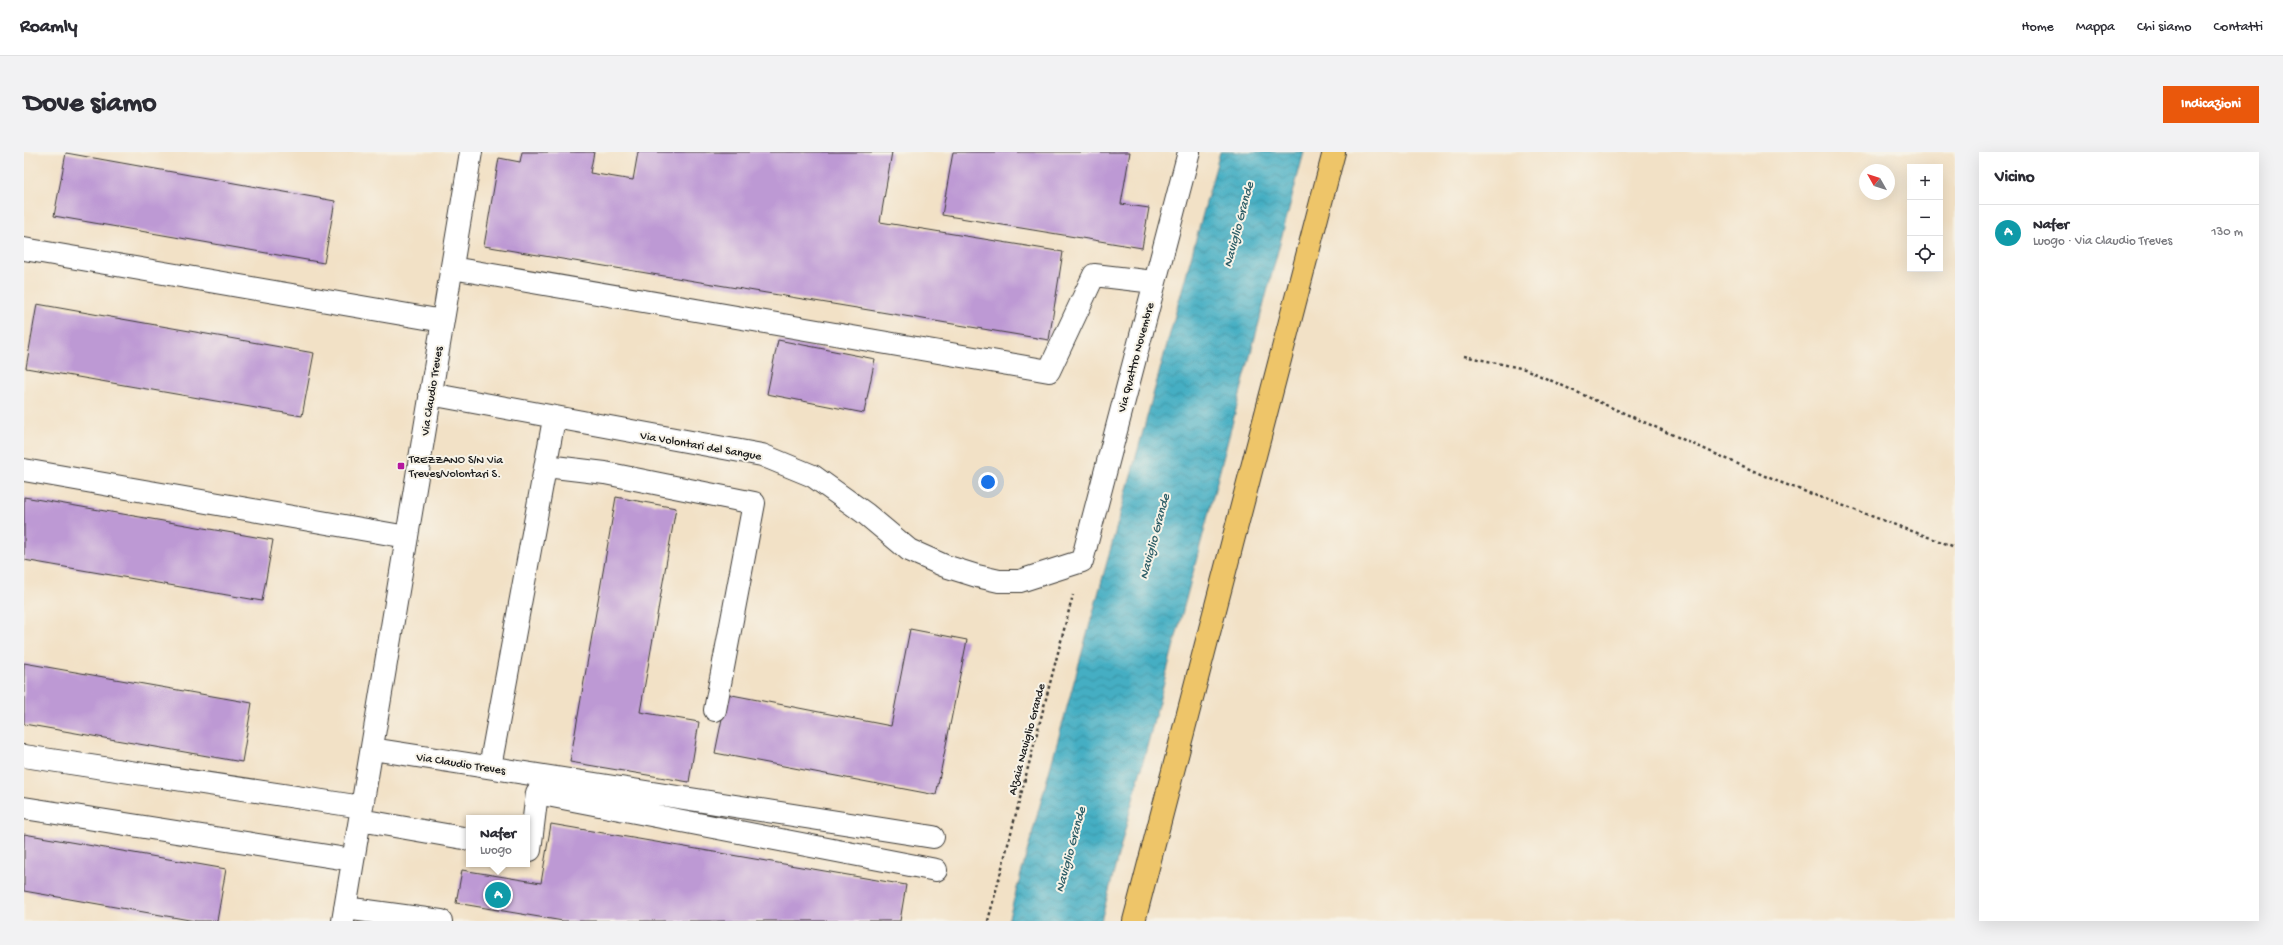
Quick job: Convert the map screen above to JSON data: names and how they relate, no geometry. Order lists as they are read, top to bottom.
{
  "streets": {
    "street": ["Via Quattro Novembre", "Via Claudio Treves", "Via Volontari del Sangue"],
    "path": ["Alzaia Naviglio Grande"]
  },
  "crossings": [
    ["Via Quattro Novembre", "Via Volontari del Sangue"],
    ["Via Quattro Novembre", "Alzaia Naviglio Grande"],
    ["Via Claudio Treves", "Via Volontari del Sangue"],
    ["Via Volontari del Sangue", "Alzaia Naviglio Grande"]
  ],
  "water": ["Naviglio Grande"],
  "places": {
    "transit": ["TREZZANO S/N Via Treves/Volontari S."]
  },
  "north": "top left",
  "page": {
    "header": "Roamly",
    "nav": [
      "Home",
      "Mappa",
      "Chi siamo",
      "Contatti"
    ],
    "buttons": "Indicazioni",
    "title": "Dove siamo",
    "heading": "Vicino",
    "map_buttons": ["+", "−"],
    "list": [
      {
        "mark": "A",
        "name": "Nafer",
        "note": "Luogo · Via Claudio Treves",
        "value": "130 m"
      }
    ],
    "popup": ["Nafer", "Luogo"],
    "pins": "A"
  }
}
